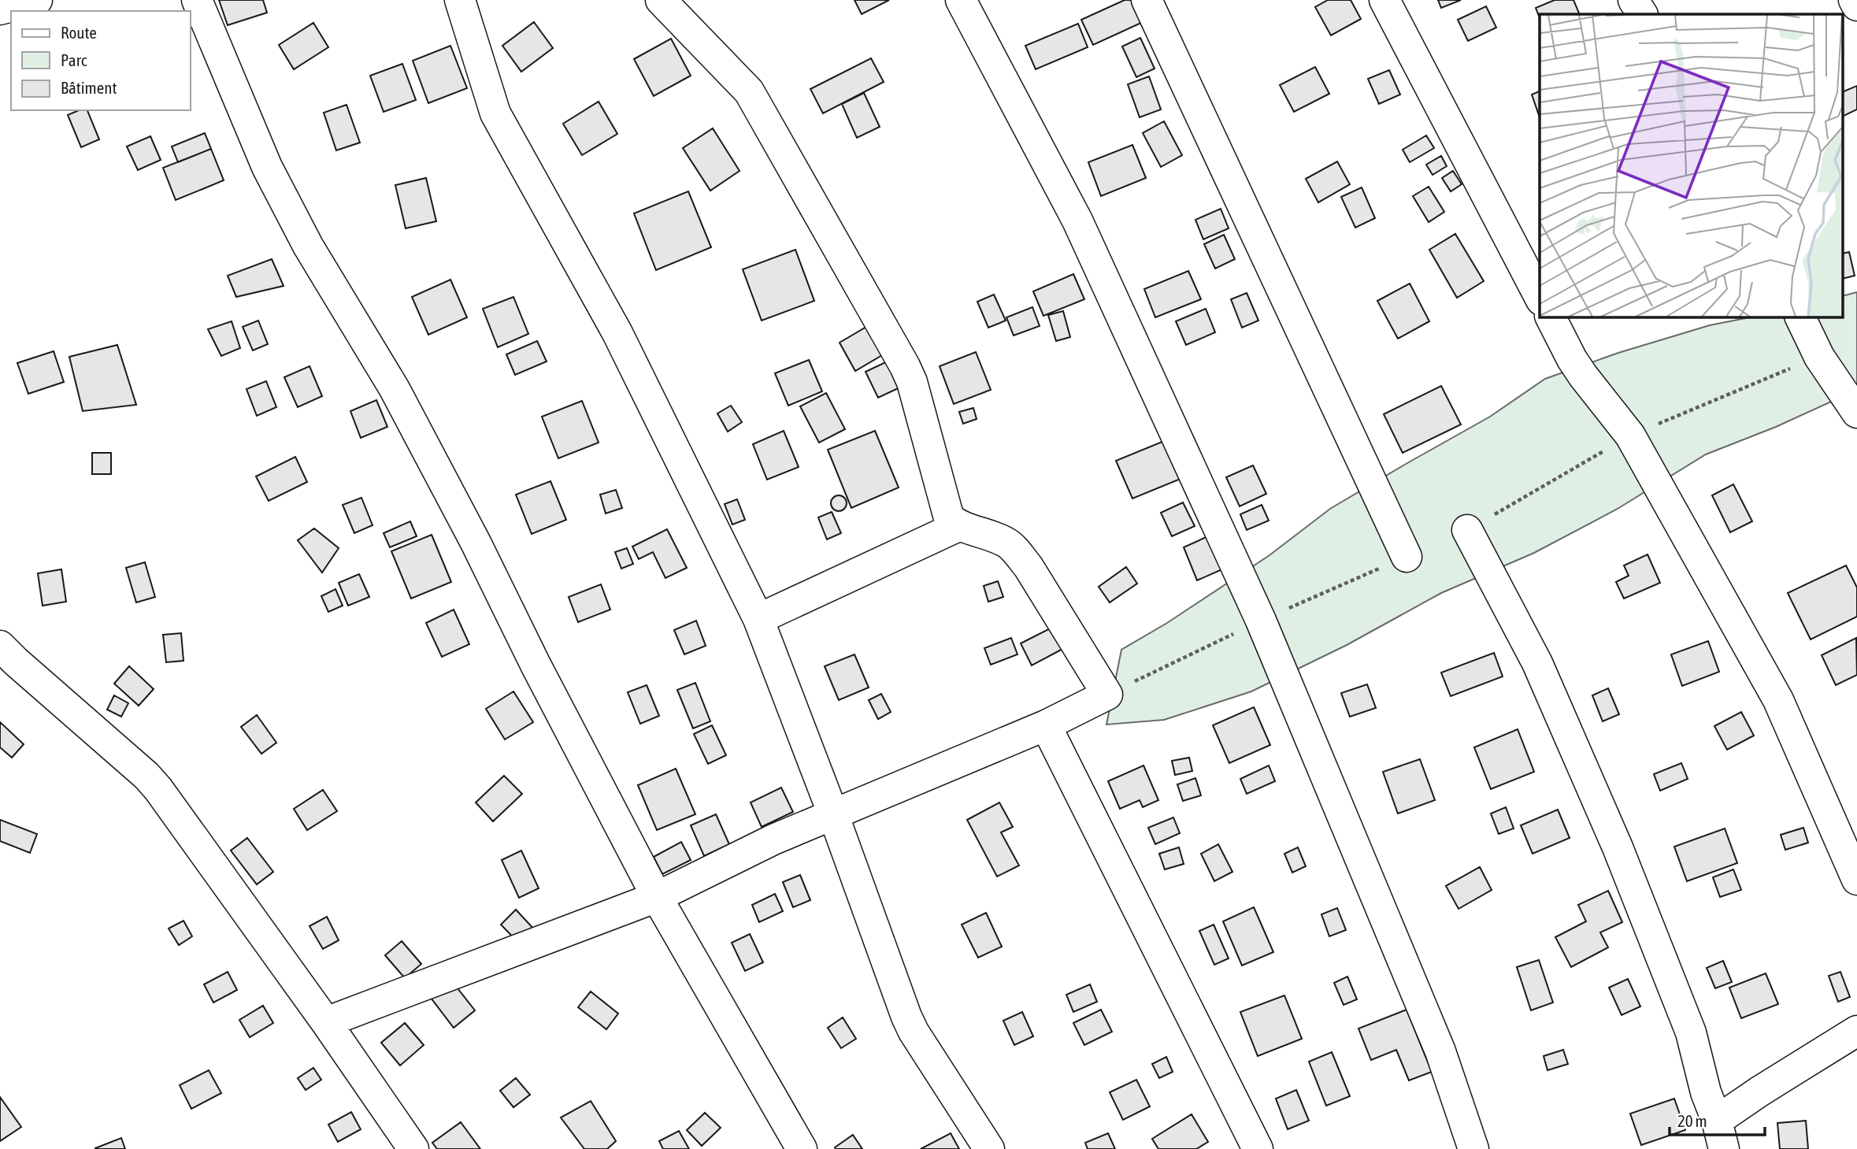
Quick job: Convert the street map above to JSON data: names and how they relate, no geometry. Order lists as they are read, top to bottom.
{
  "legend": ["Route", "Parc", "Bâtiment"],
  "scale_bar": "20 m"
}
